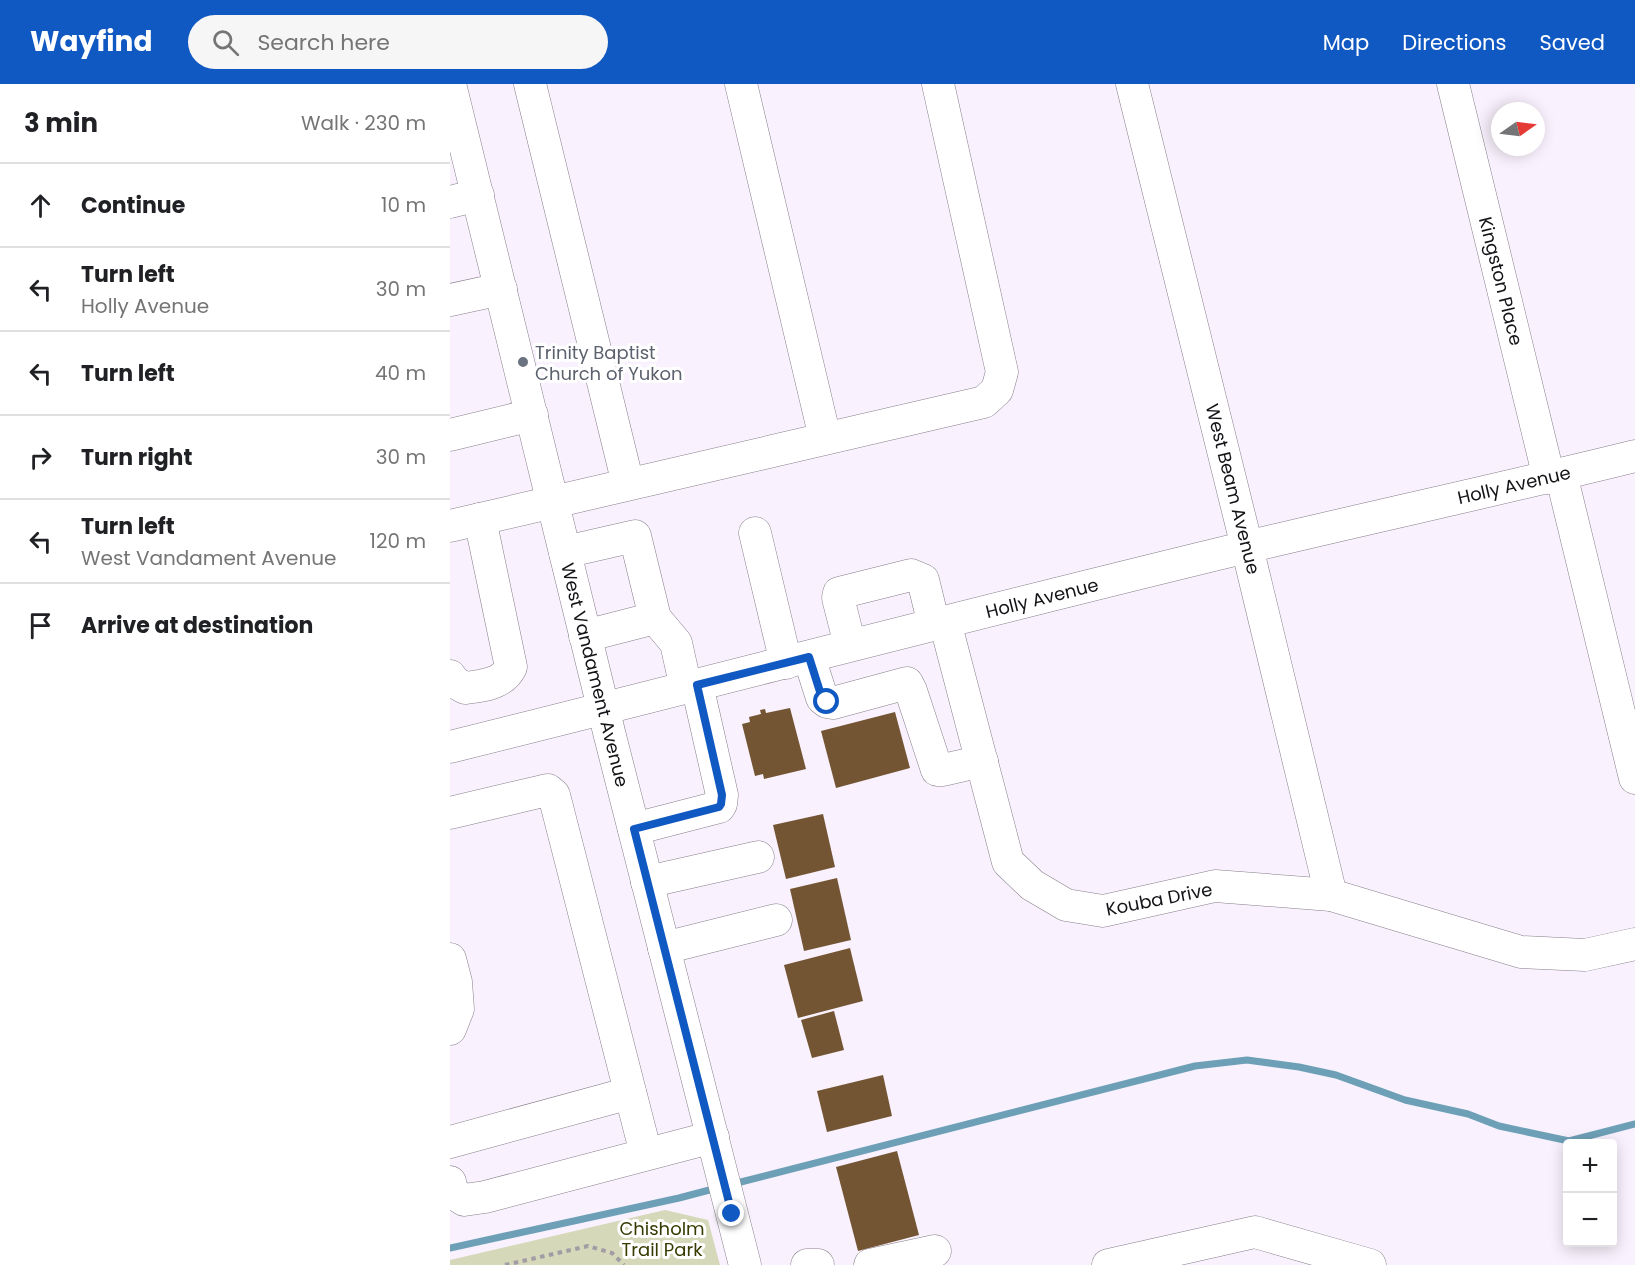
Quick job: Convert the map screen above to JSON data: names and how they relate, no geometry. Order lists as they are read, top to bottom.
{
  "streets": {
    "street": [
      "Kingston Place",
      "Holly Avenue",
      "West Beam Avenue",
      "West Vandament Avenue",
      "Kouba Drive"
    ]
  },
  "crossings": [
    ["Kingston Place", "Holly Avenue"],
    ["Holly Avenue", "West Beam Avenue"],
    ["Holly Avenue", "West Vandament Avenue"],
    ["Holly Avenue", "Kouba Drive"],
    ["West Beam Avenue", "Kouba Drive"]
  ],
  "parks": ["Chisholm Trail Park"],
  "places": ["Trinity Baptist Church of Yukon"],
  "north": "right",
  "page": {
    "header": "Wayfind",
    "search": "Search here",
    "nav": ["Map", "Directions", "Saved"],
    "heading": ["3 min", "Walk · 230 m"],
    "list": [
      ["Continue", "10 m"],
      ["Turn left", "Holly Avenue", "30 m"],
      ["Turn left", "40 m"],
      ["Turn right", "30 m"],
      ["Turn left", "West Vandament Avenue", "120 m"],
      "Arrive at destination"
    ],
    "map_buttons": ["+", "−"]
  }
}
